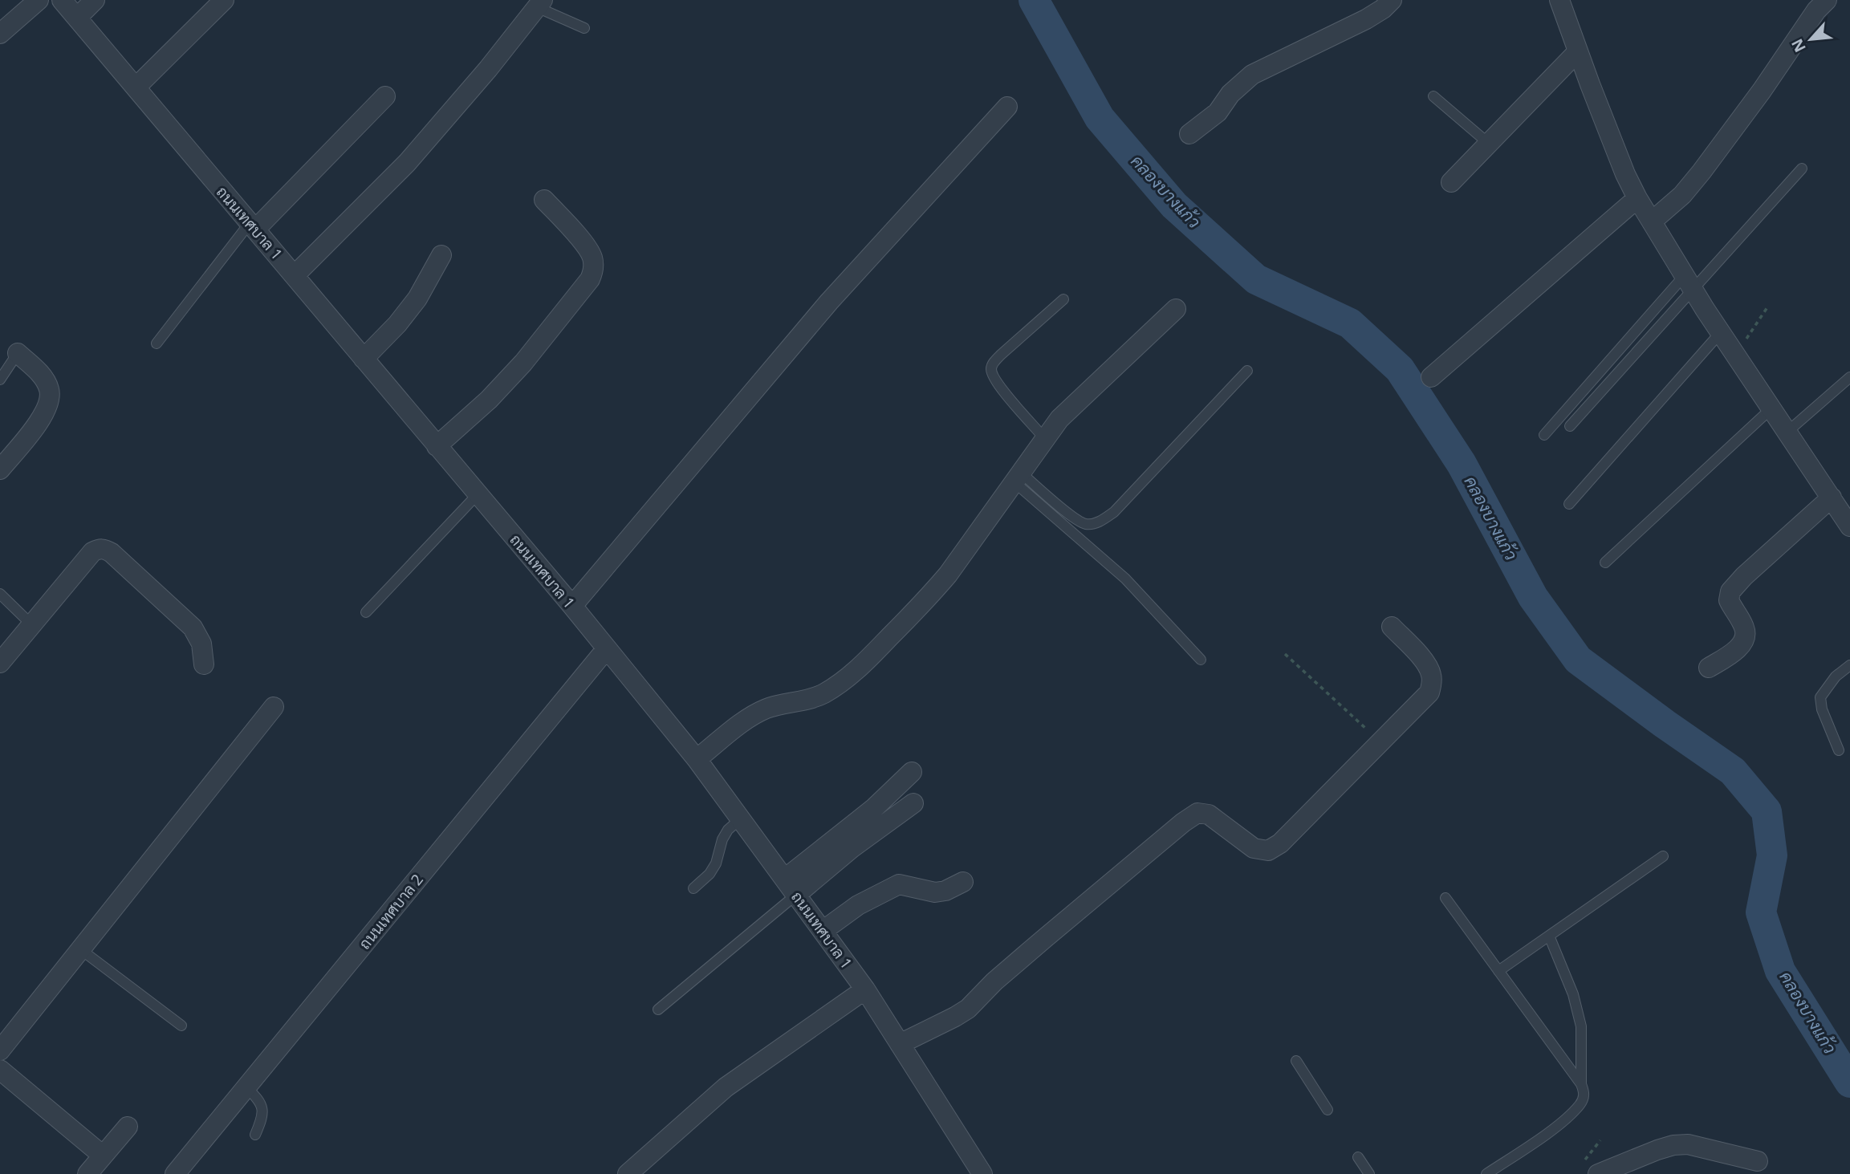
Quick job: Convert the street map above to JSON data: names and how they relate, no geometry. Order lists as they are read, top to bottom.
{
  "streets": {
    "street": ["ถนนเทศบาล 1", "ถนนเทศบาล 2"]
  },
  "crossings": [
    ["ถนนเทศบาล 1", "ถนนเทศบาล 2"]
  ],
  "water": ["คลองบางแก้ว"],
  "north": "bottom left"
}
